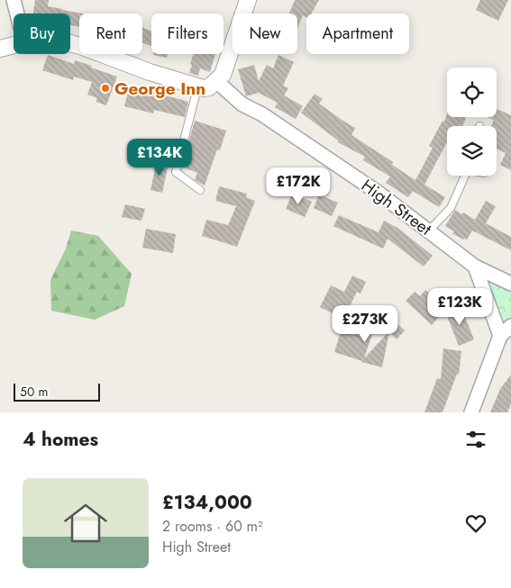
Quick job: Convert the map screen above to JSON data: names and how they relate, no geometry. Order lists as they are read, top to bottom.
{
  "streets": {
    "street": ["High Street"]
  },
  "places": ["George Inn"],
  "scale_bar": "50 m",
  "page": {
    "chip": [
      "Buy",
      "Rent",
      "Filters",
      "New",
      "Apartment"
    ],
    "price": [
      "£134K",
      "£172K",
      "£123K",
      "£273K"
    ],
    "scale": "50 m",
    "heading": "4 homes",
    "list": [
      {
        "name": "£134,000",
        "note": "2 rooms · 60 m² · High Street"
      }
    ]
  }
}
